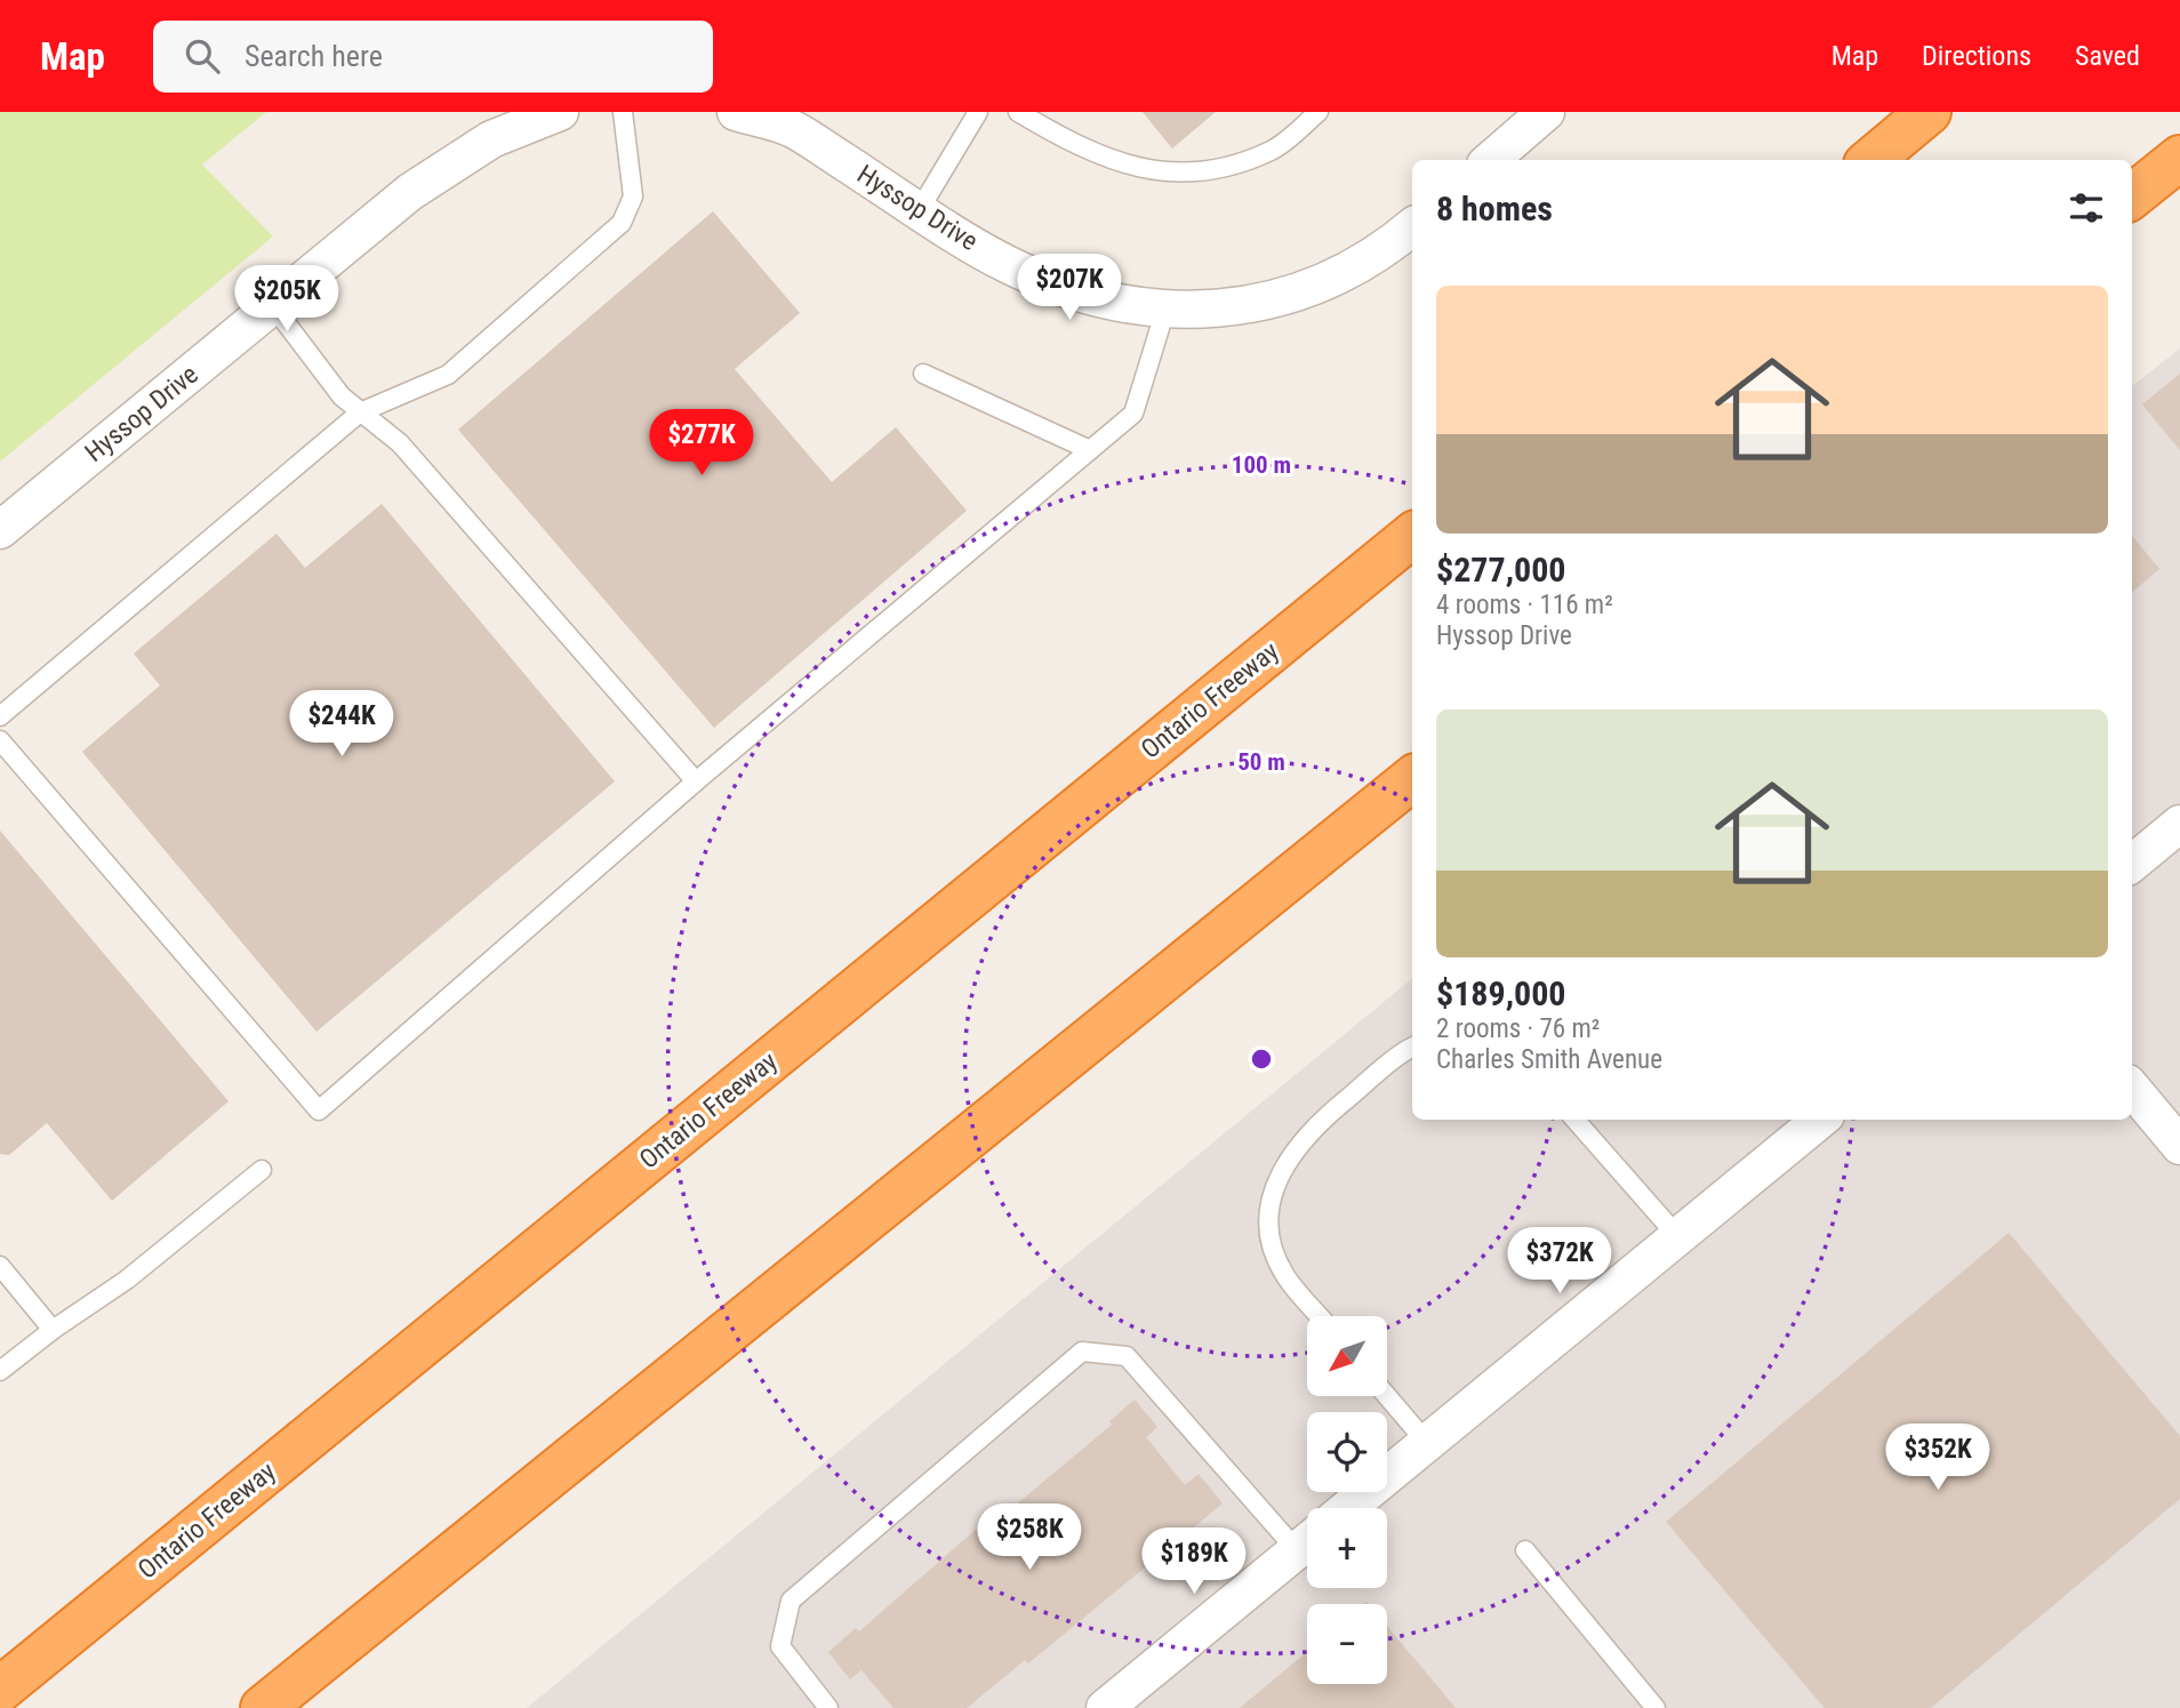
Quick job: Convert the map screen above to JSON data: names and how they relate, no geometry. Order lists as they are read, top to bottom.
{
  "streets": {
    "highway": ["Ontario Freeway"],
    "street": ["Hyssop Drive"]
  },
  "north": "bottom left",
  "page": {
    "header": "Map",
    "search": "Search here",
    "nav": ["Map", "Directions", "Saved"],
    "heading": "8 homes",
    "price": [
      "$207K",
      "$205K",
      "$277K",
      "$244K",
      "$372K",
      "$352K",
      "$258K",
      "$189K"
    ],
    "list": [
      {
        "name": "$277,000",
        "note": "4 rooms · 116 m² · Hyssop Drive"
      },
      {
        "name": "$189,000",
        "note": "2 rooms · 76 m² · Charles Smith Avenue"
      }
    ],
    "map_buttons": ["+", "−"]
  },
  "rings": ["100 m", "50 m"]
}
